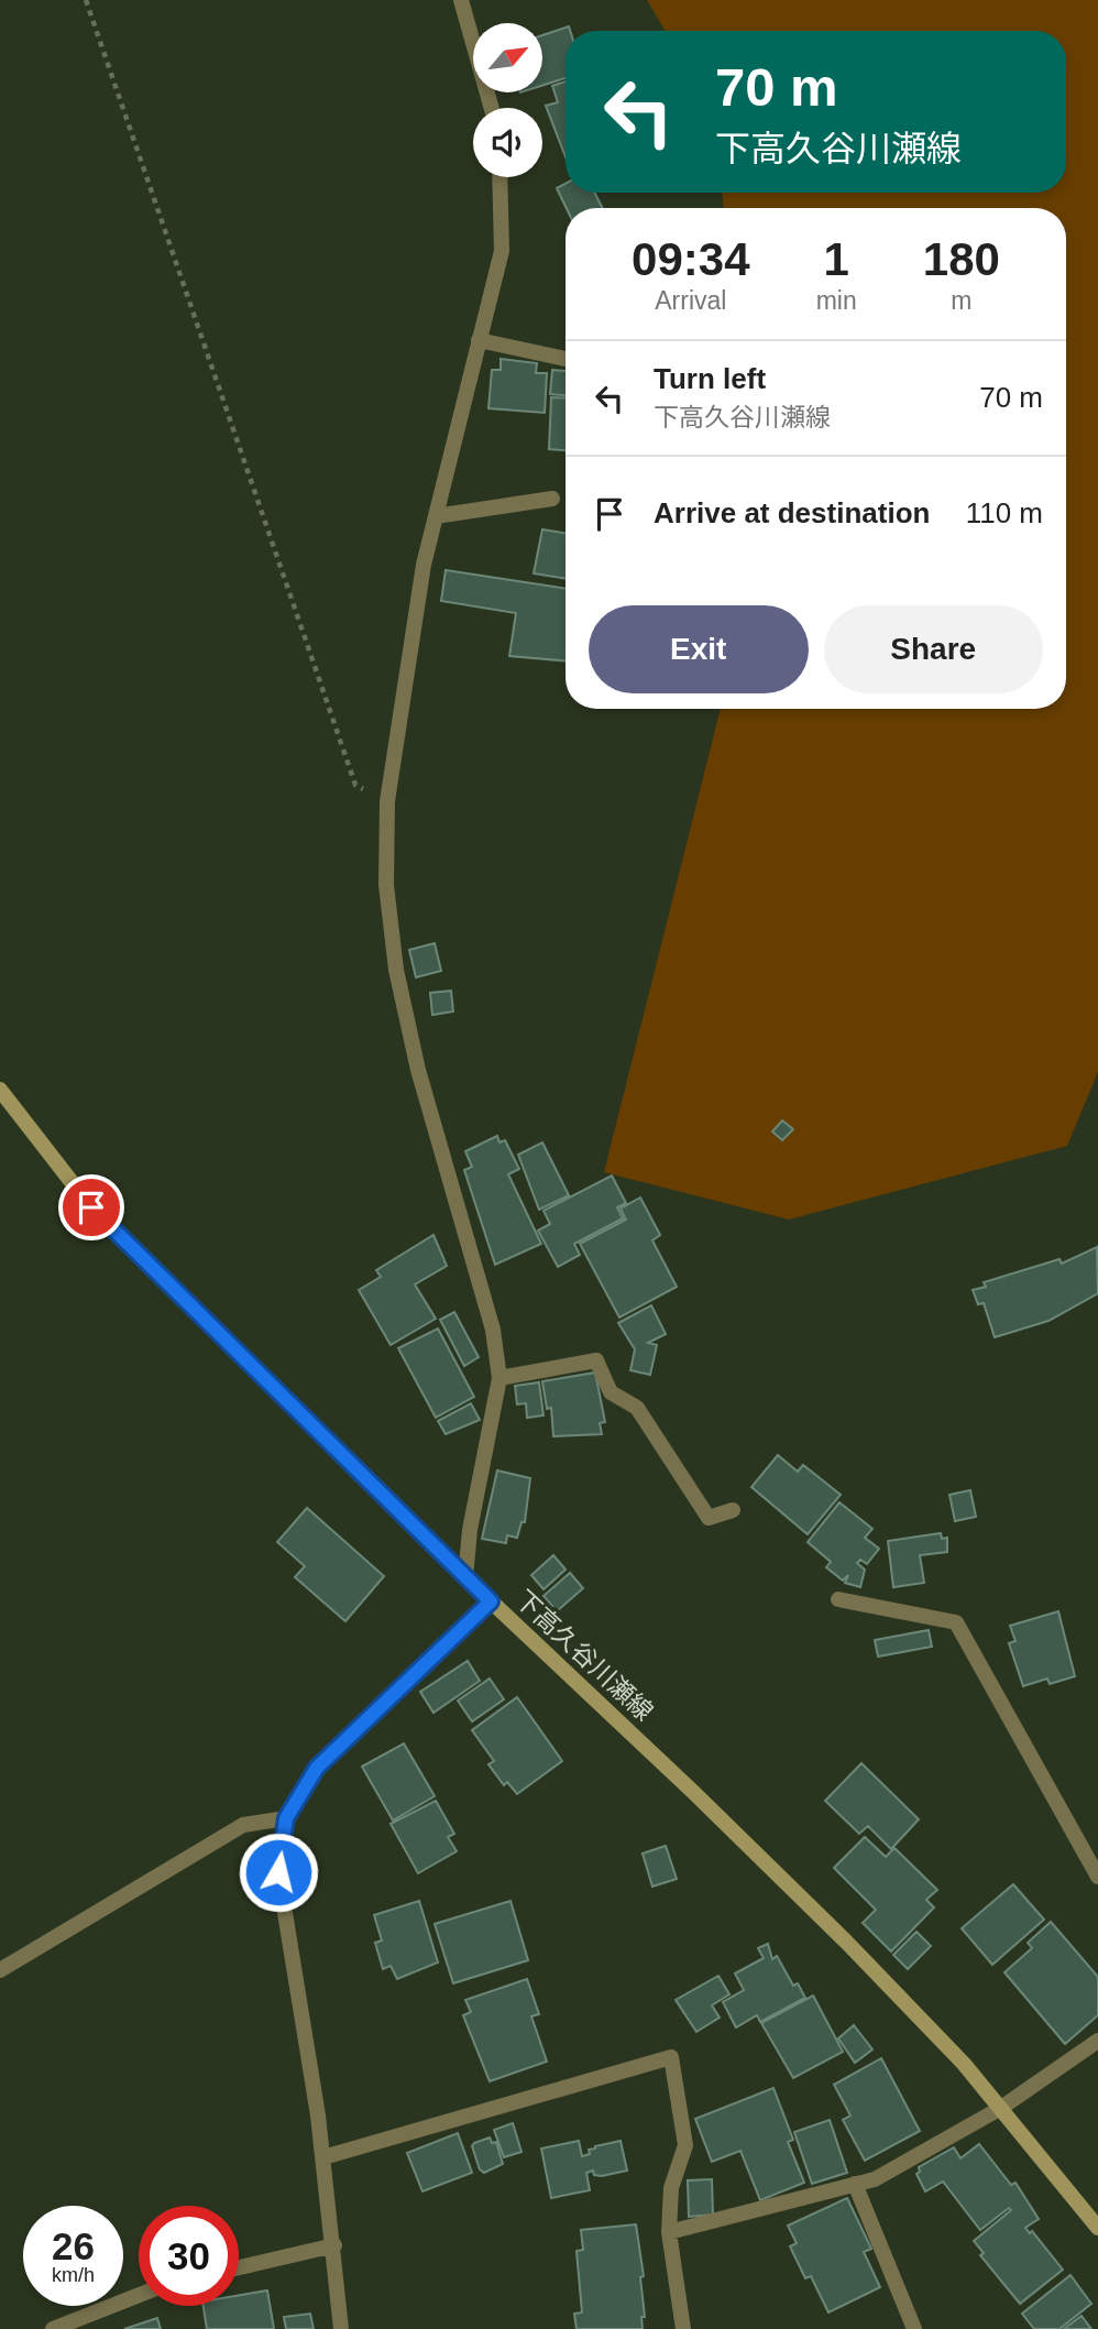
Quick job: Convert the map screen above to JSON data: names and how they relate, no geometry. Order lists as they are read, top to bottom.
{
  "streets": {
    "main road": ["下高久谷川瀬線"]
  },
  "north": "top right",
  "page": {
    "turn": ["70 m", "下高久谷川瀬線"],
    "eta": [
      "09:34",
      "Arrival",
      "1",
      "min",
      "180",
      "m"
    ],
    "list": [
      {
        "name": "Turn left",
        "note": "下高久谷川瀬線",
        "value": "70 m"
      },
      {
        "name": "Arrive at destination",
        "value": "110 m"
      }
    ],
    "buttons": ["Exit", "Share"],
    "speed": "26 km/h",
    "limit": "30"
  }
}
